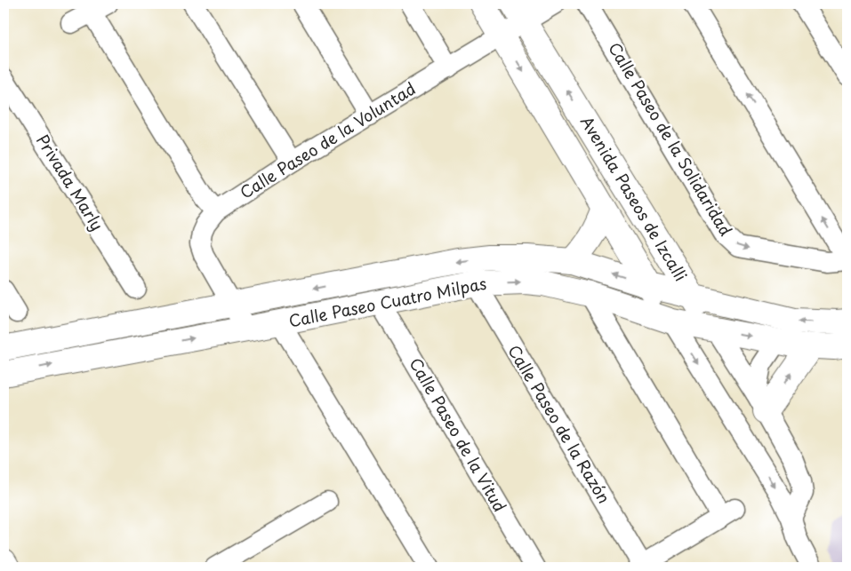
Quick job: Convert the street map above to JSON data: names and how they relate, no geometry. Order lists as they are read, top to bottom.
{
  "streets": {
    "street": [
      "Calle Paseo de la Solidaridad",
      "Calle Paseo de la Voluntad",
      "Privada Marly",
      "Avenida Paseos de Izcalli",
      "Calle Paseo Cuatro Milpas",
      "Calle Paseo de la Razón",
      "Calle Paseo de la Vitud"
    ]
  },
  "crossings": [
    ["Calle Paseo de la Voluntad", "Avenida Paseos de Izcalli"],
    ["Calle Paseo de la Voluntad", "Calle Paseo Cuatro Milpas"],
    ["Avenida Paseos de Izcalli", "Calle Paseo Cuatro Milpas"],
    ["Calle Paseo Cuatro Milpas", "Calle Paseo de la Razón"],
    ["Calle Paseo Cuatro Milpas", "Calle Paseo de la Vitud"]
  ]
}
